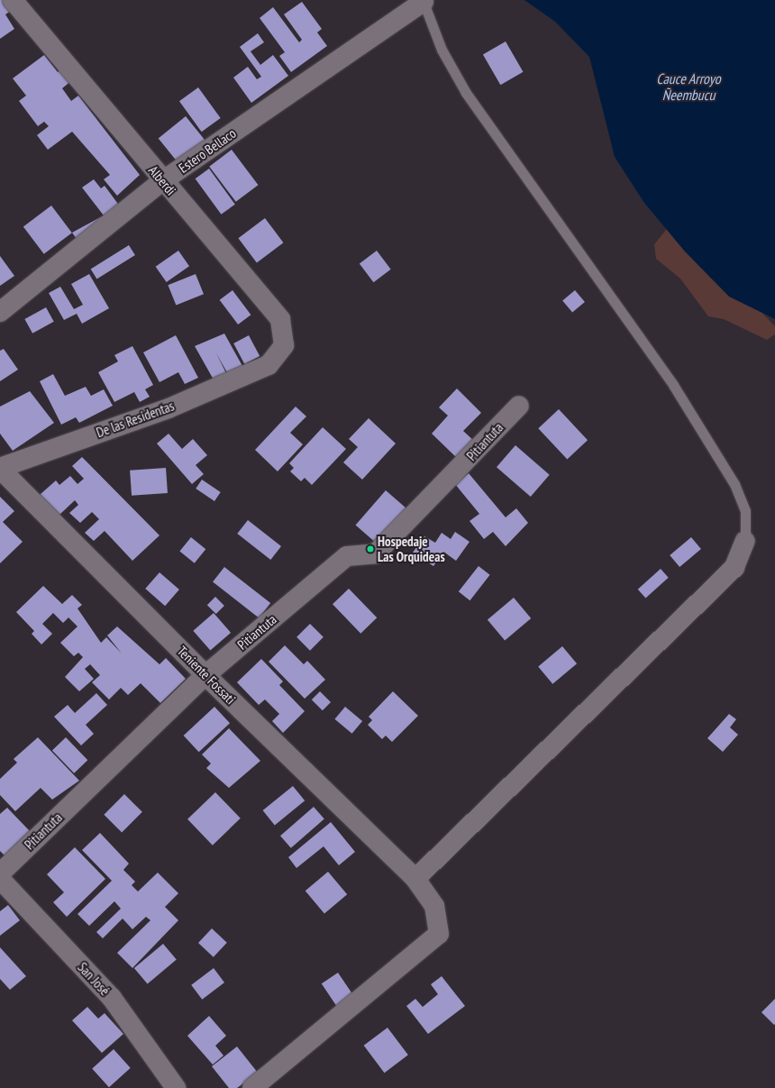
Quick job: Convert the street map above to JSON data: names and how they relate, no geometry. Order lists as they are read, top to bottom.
{
  "streets": {
    "street": [
      "Estero Bellaco",
      "Alberdi",
      "De las Residentas",
      "Pitiantuta",
      "Teniente Fossati",
      "San José"
    ]
  },
  "crossings": [
    ["Estero Bellaco", "Alberdi"],
    ["Alberdi", "De las Residentas"],
    ["De las Residentas", "Teniente Fossati"],
    ["Pitiantuta", "Teniente Fossati"]
  ],
  "water": ["Cauce Arroyo Ñeembucu"],
  "places": ["Hospedaje Las Orquideas"]
}
